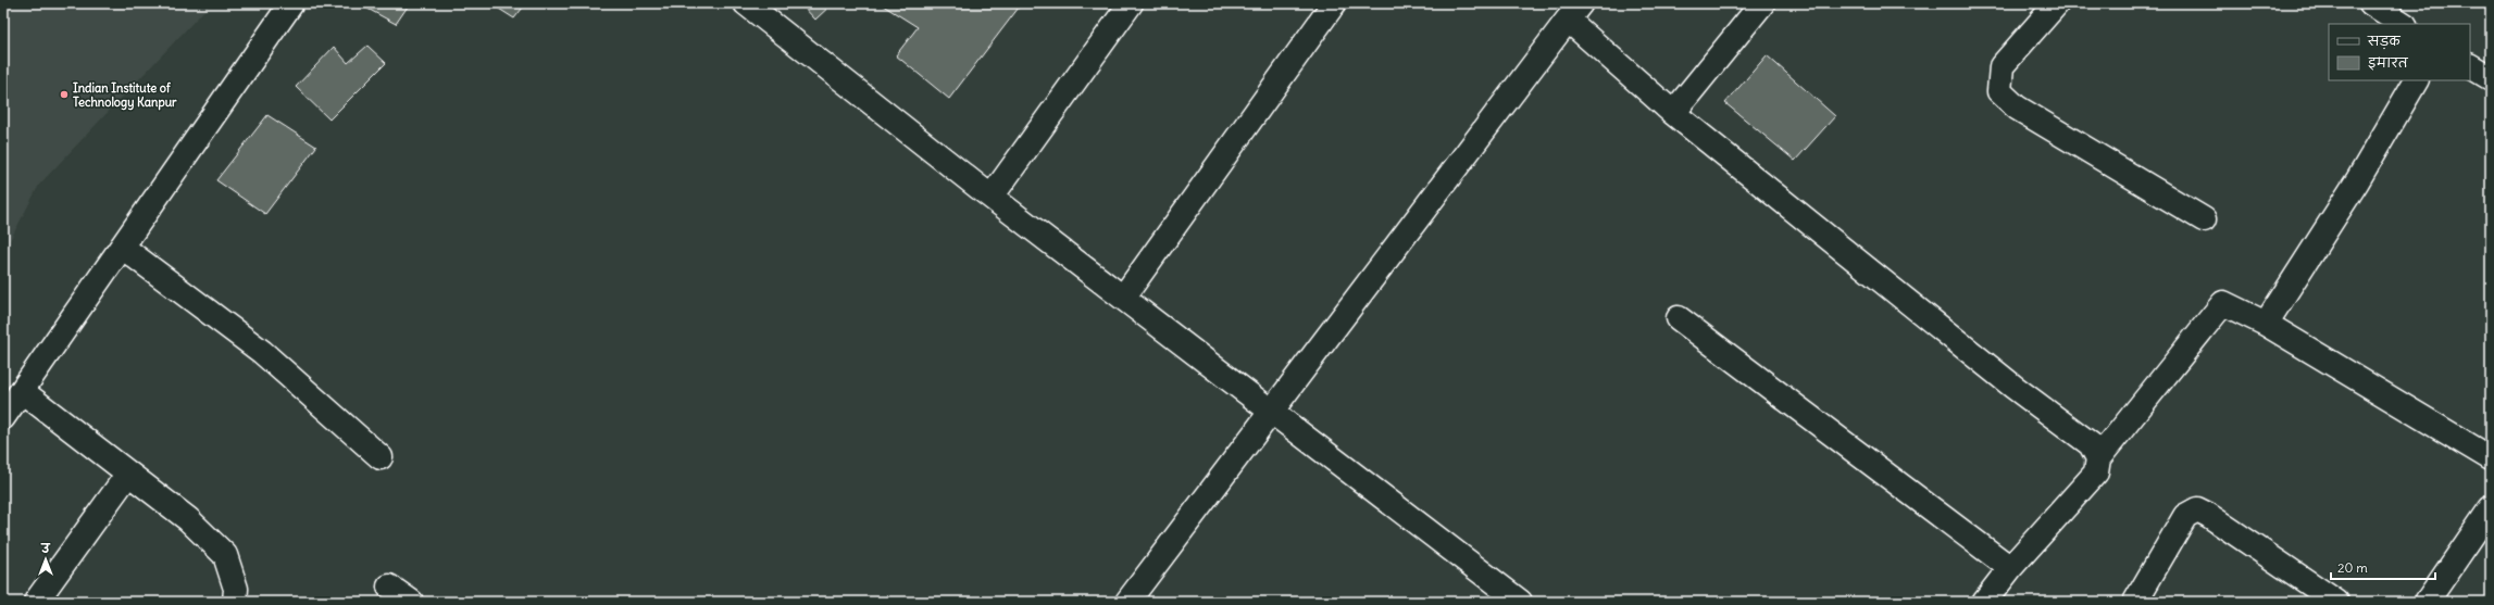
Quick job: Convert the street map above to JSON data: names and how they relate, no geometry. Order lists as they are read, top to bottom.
{
  "places": ["Indian Institute of Technology Kanpur"],
  "legend": ["सड़क", "इमारत"],
  "scale_bar": "20 m",
  "north": "top"
}
